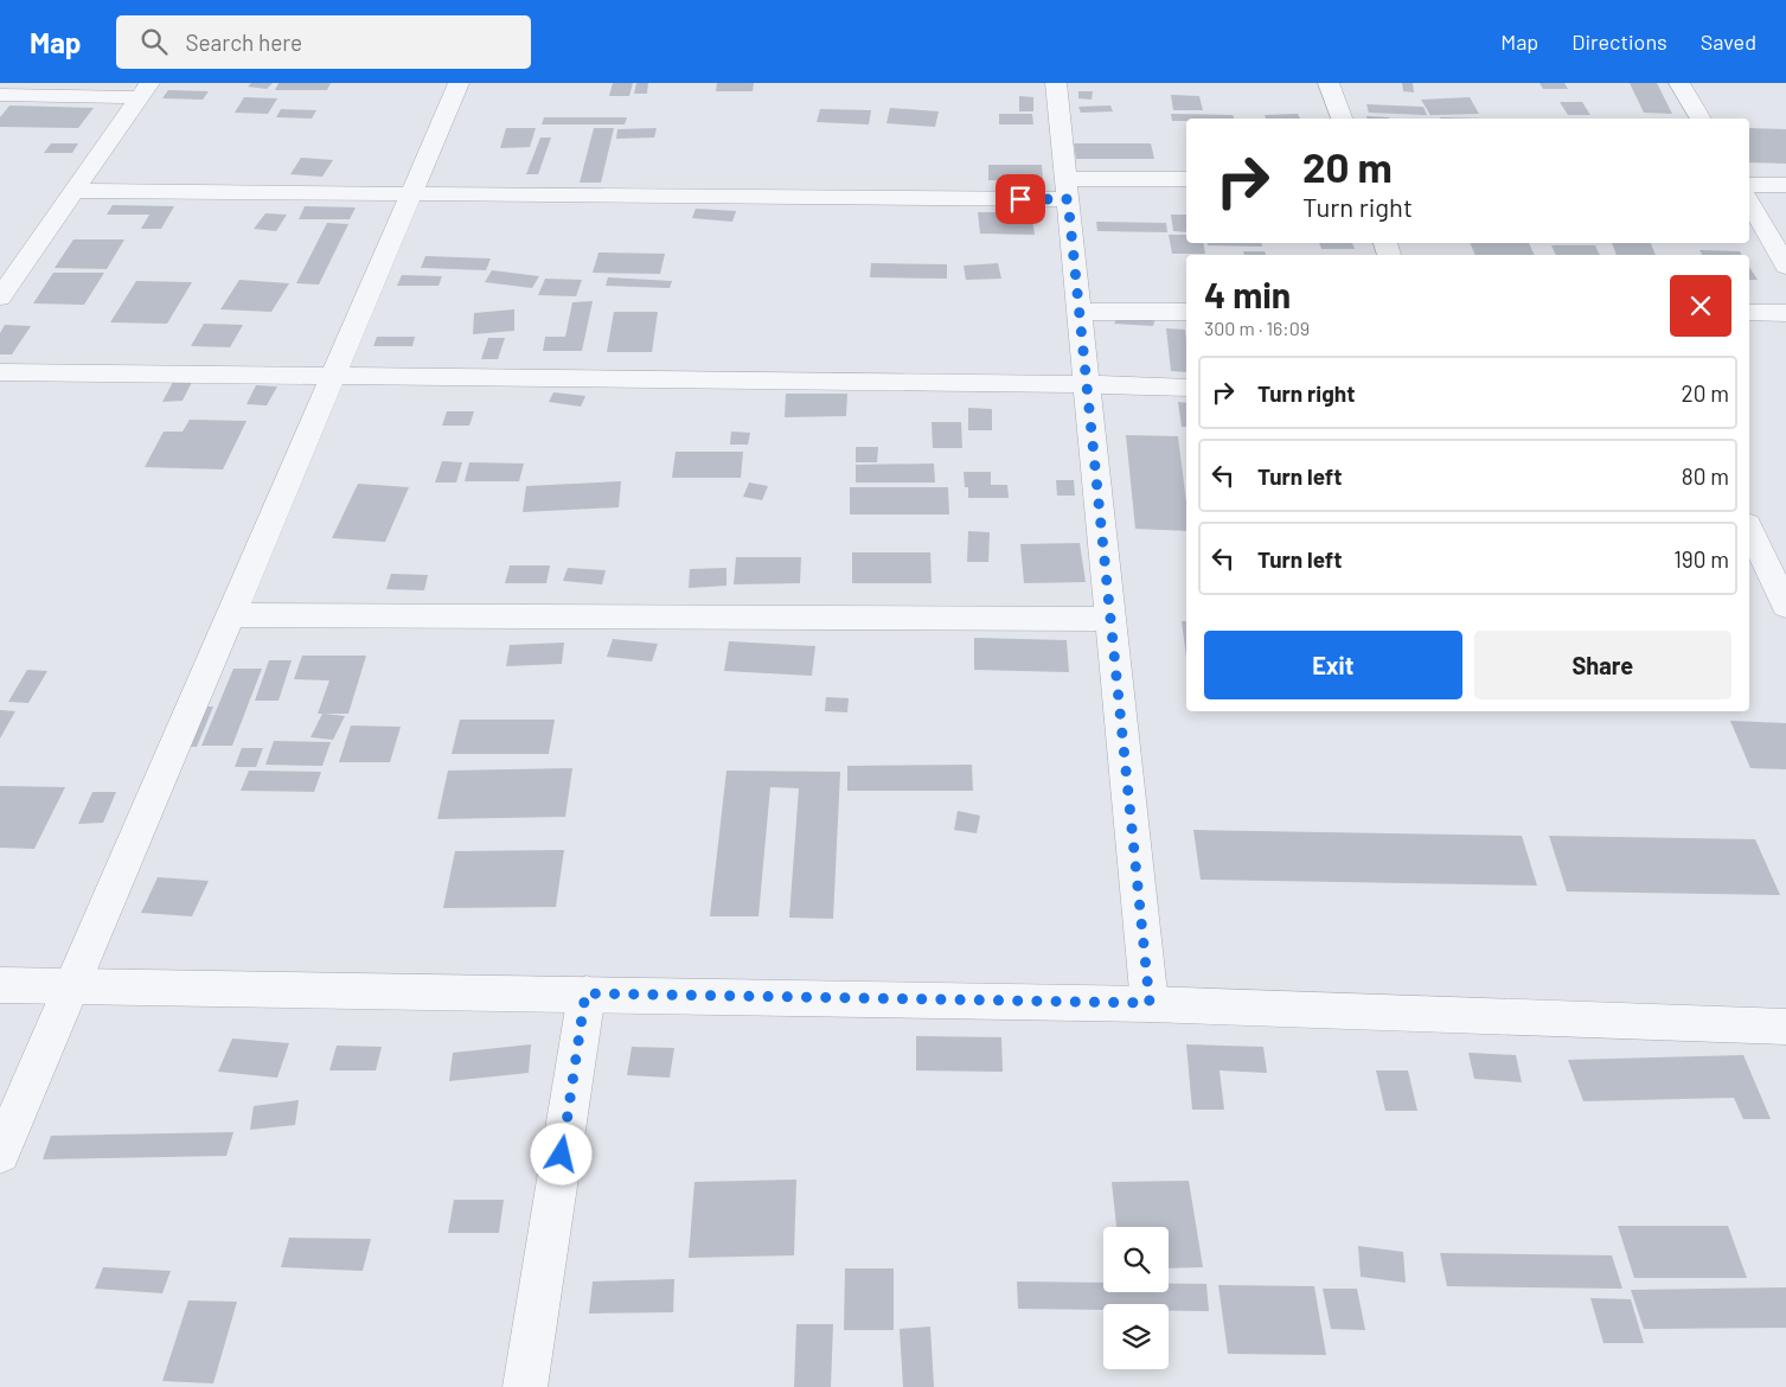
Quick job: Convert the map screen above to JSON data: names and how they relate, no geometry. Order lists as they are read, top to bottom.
{
  "page": {
    "header": "Map",
    "search": "Search here",
    "nav": ["Map", "Directions", "Saved"],
    "turn": ["20 m", "Turn right"],
    "heading": ["4 min", "300 m · 16:09"],
    "list": [
      {
        "name": "Turn right",
        "value": "20 m"
      },
      {
        "name": "Turn left",
        "value": "80 m"
      },
      {
        "name": "Turn left",
        "value": "190 m"
      }
    ],
    "buttons": ["Exit", "Share"]
  }
}
